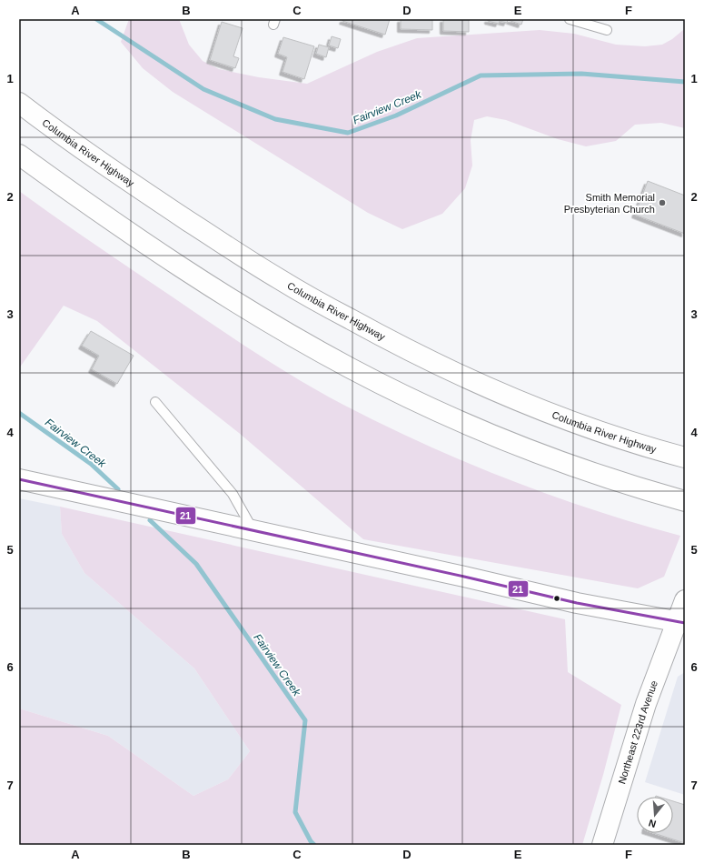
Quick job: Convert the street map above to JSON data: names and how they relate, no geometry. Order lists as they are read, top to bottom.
{
  "streets": {
    "main road": ["Columbia River Highway", "Northeast 223rd Avenue"]
  },
  "water": ["Fairview Creek"],
  "places": ["Smith Memorial Presbyterian Church"],
  "lines": ["transit line 21"],
  "north": "bottom",
  "grid": {
    "columns": [
      "A",
      "B",
      "C",
      "D",
      "E",
      "F"
    ],
    "rows": [
      "1",
      "2",
      "3",
      "4",
      "5",
      "6",
      "7"
    ]
  }
}
